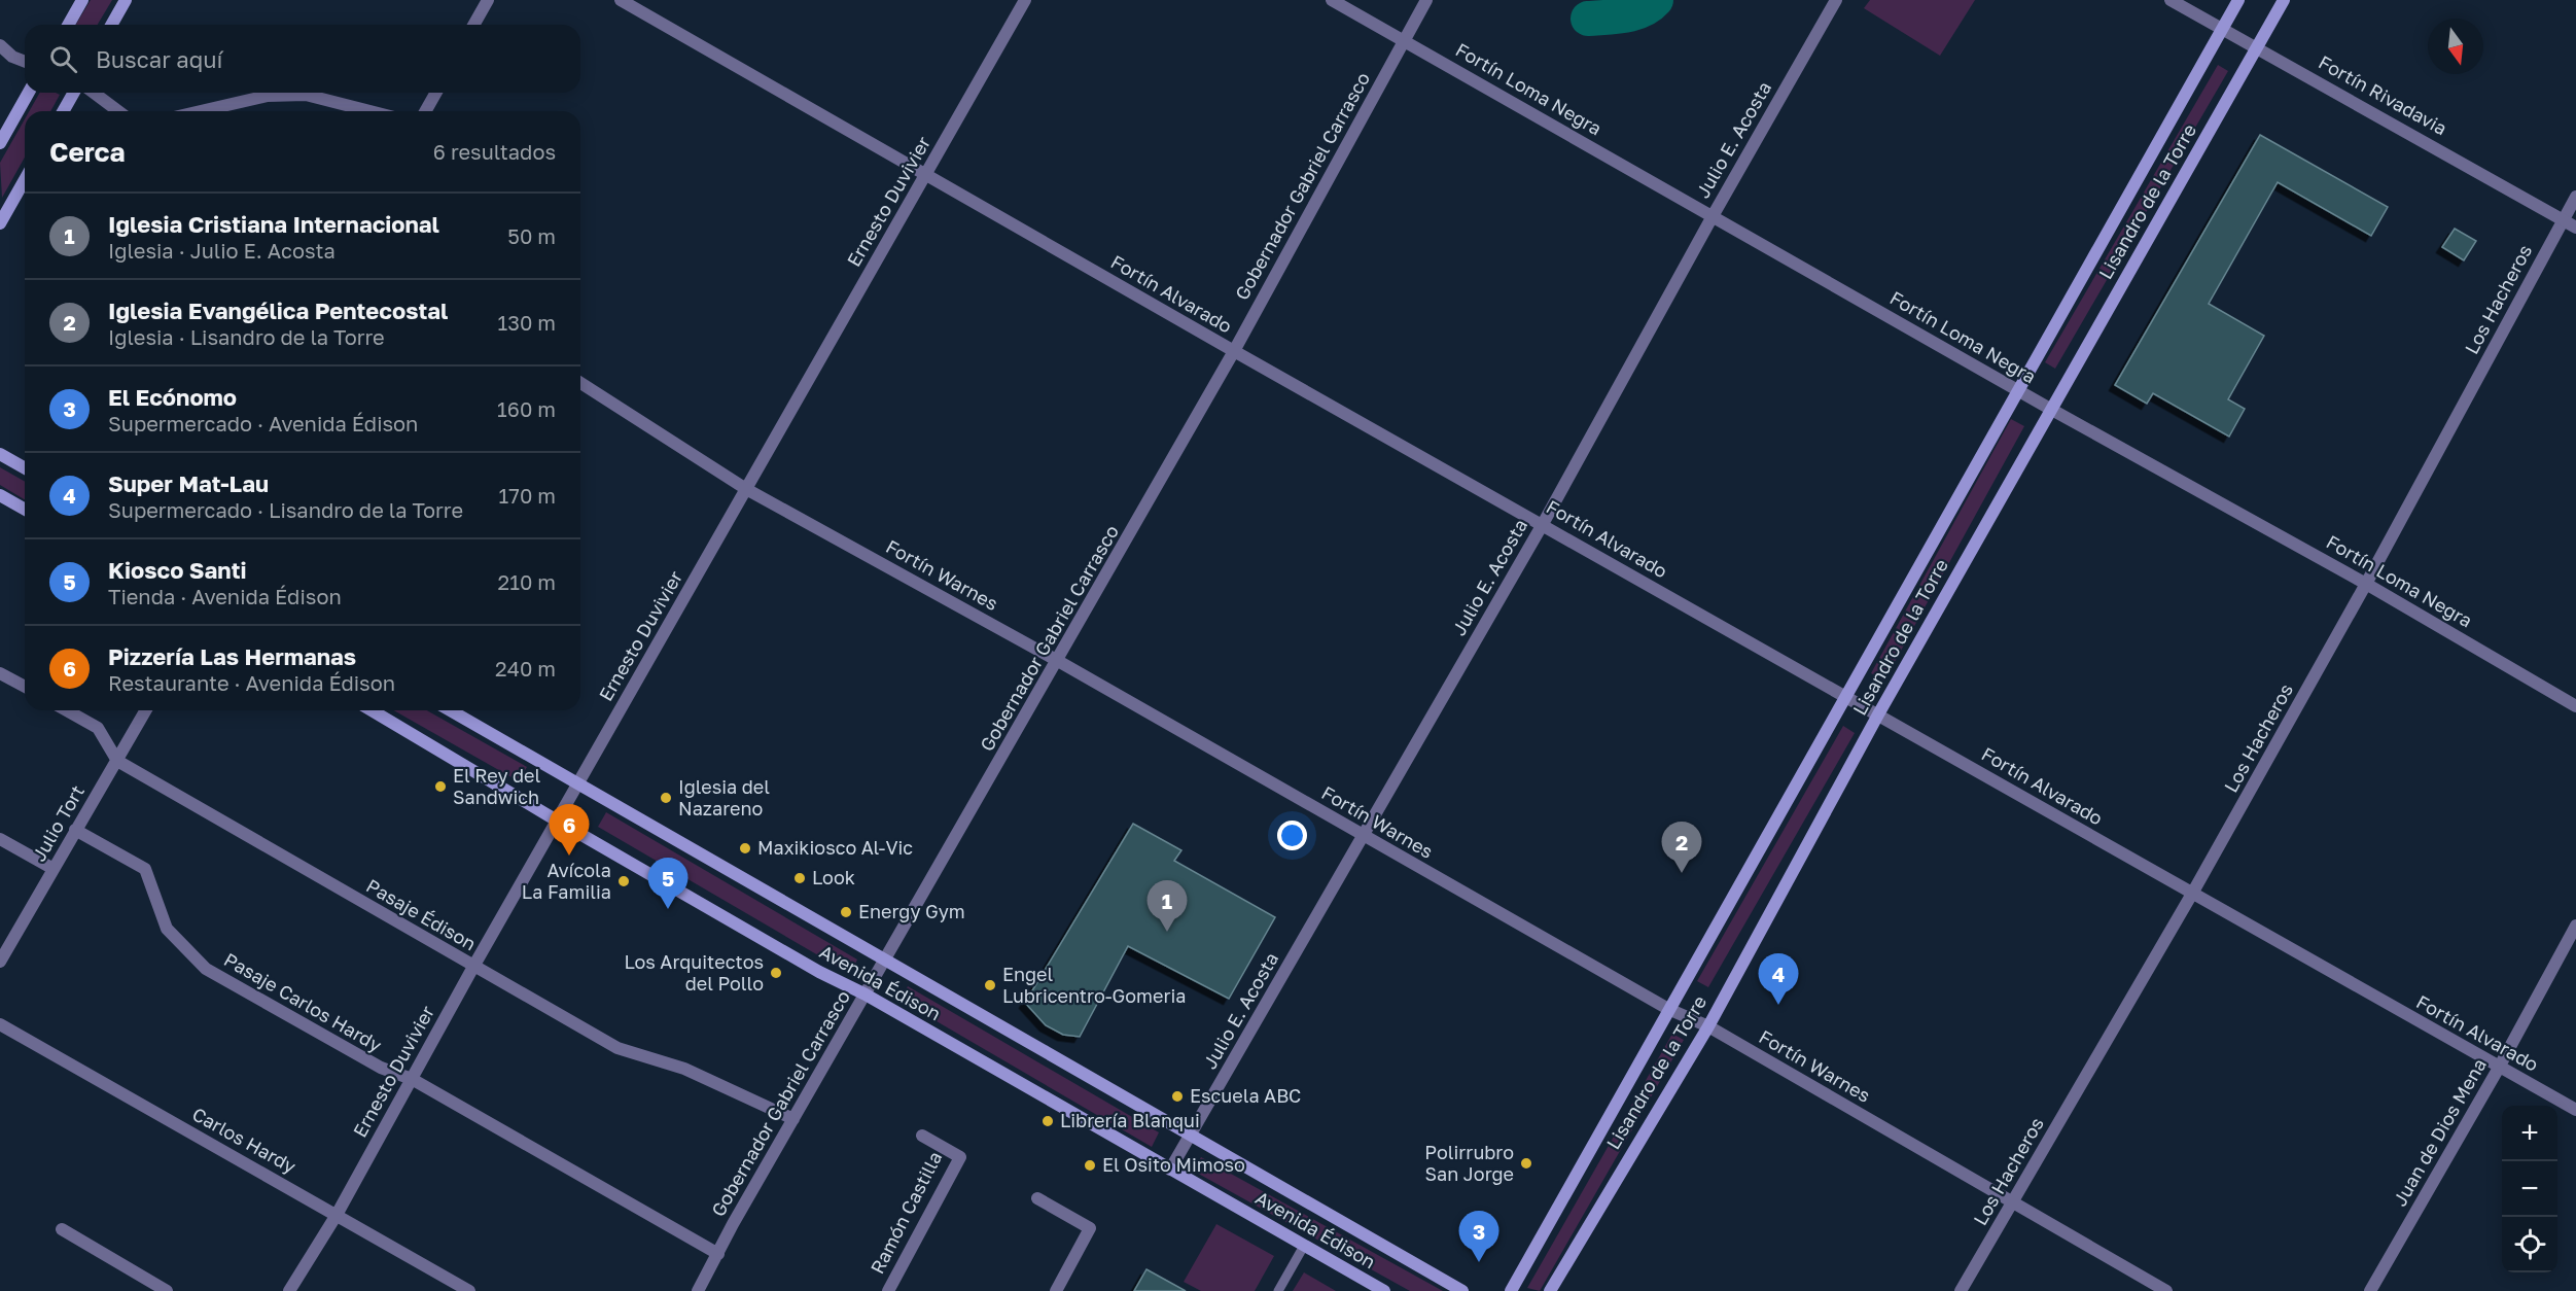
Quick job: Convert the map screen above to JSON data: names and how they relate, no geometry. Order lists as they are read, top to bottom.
{
  "streets": {
    "main road": ["Lisandro de la Torre", "Avenida Édison"],
    "street": [
      "Fortín Loma Negra",
      "Fortín Rivadavia",
      "Julio E. Acosta",
      "Gobernador Gabriel Carrasco",
      "Ernesto Duvivier",
      "Fortín Alvarado",
      "Los Hacheros",
      "Fortín Warnes",
      "Julio Tort",
      "Pasaje Édison",
      "Pasaje Carlos Hardy",
      "Juan de Dios Mena",
      "Carlos Hardy",
      "Ramón Castilla"
    ]
  },
  "crossings": [
    ["Fortín Loma Negra", "Julio E. Acosta"],
    ["Fortín Loma Negra", "Gobernador Gabriel Carrasco"],
    ["Fortín Loma Negra", "Lisandro de la Torre"],
    ["Fortín Loma Negra", "Los Hacheros"],
    ["Fortín Rivadavia", "Lisandro de la Torre"],
    ["Fortín Rivadavia", "Los Hacheros"],
    ["Julio E. Acosta", "Fortín Alvarado"],
    ["Julio E. Acosta", "Fortín Warnes"],
    ["Julio E. Acosta", "Avenida Édison"],
    ["Gobernador Gabriel Carrasco", "Fortín Alvarado"],
    ["Gobernador Gabriel Carrasco", "Fortín Warnes"],
    ["Gobernador Gabriel Carrasco", "Pasaje Édison"],
    ["Gobernador Gabriel Carrasco", "Avenida Édison"],
    ["Gobernador Gabriel Carrasco", "Pasaje Carlos Hardy"],
    ["Ernesto Duvivier", "Fortín Alvarado"],
    ["Ernesto Duvivier", "Fortín Warnes"],
    ["Ernesto Duvivier", "Pasaje Édison"],
    ["Ernesto Duvivier", "Avenida Édison"],
    ["Ernesto Duvivier", "Pasaje Carlos Hardy"],
    ["Ernesto Duvivier", "Carlos Hardy"],
    ["Lisandro de la Torre", "Fortín Alvarado"],
    ["Lisandro de la Torre", "Fortín Warnes"],
    ["Fortín Alvarado", "Los Hacheros"],
    ["Fortín Alvarado", "Juan de Dios Mena"],
    ["Los Hacheros", "Fortín Warnes"],
    ["Julio Tort", "Pasaje Édison"],
    ["Julio Tort", "Pasaje Carlos Hardy"]
  ],
  "places": [
    "El Rey del Sandwich",
    "Iglesia del Nazareno",
    "Maxikiosco Al-Vic",
    "Look",
    "Avícola La Familia",
    "Energy Gym",
    "Los Arquitectos del Pollo",
    "Engel Lubricentro-Gomeria",
    "Escuela ABC",
    "Librería Blanqui",
    "Polirrubro San Jorge",
    "El Osito Mimoso"
  ],
  "north": "bottom",
  "page": {
    "search": "Buscar aquí",
    "heading": ["Cerca", "6 resultados"],
    "list": [
      {
        "mark": "1",
        "name": "Iglesia Cristiana Internacional",
        "note": "Iglesia · Julio E. Acosta",
        "value": "50 m"
      },
      {
        "mark": "2",
        "name": "Iglesia Evangélica Pentecostal",
        "note": "Iglesia · Lisandro de la Torre",
        "value": "130 m"
      },
      {
        "mark": "3",
        "name": "El Ecónomo",
        "note": "Supermercado · Avenida Édison",
        "value": "160 m"
      },
      {
        "mark": "4",
        "name": "Super Mat-Lau",
        "note": "Supermercado · Lisandro de la Torre",
        "value": "170 m"
      },
      {
        "mark": "5",
        "name": "Kiosco Santi",
        "note": "Tienda · Avenida Édison",
        "value": "210 m"
      },
      {
        "mark": "6",
        "name": "Pizzería Las Hermanas",
        "note": "Restaurante · Avenida Édison",
        "value": "240 m"
      }
    ],
    "pins": [
      "6",
      "2",
      "5",
      "1",
      "4",
      "3"
    ],
    "map_buttons": ["+", "−"]
  }
}
